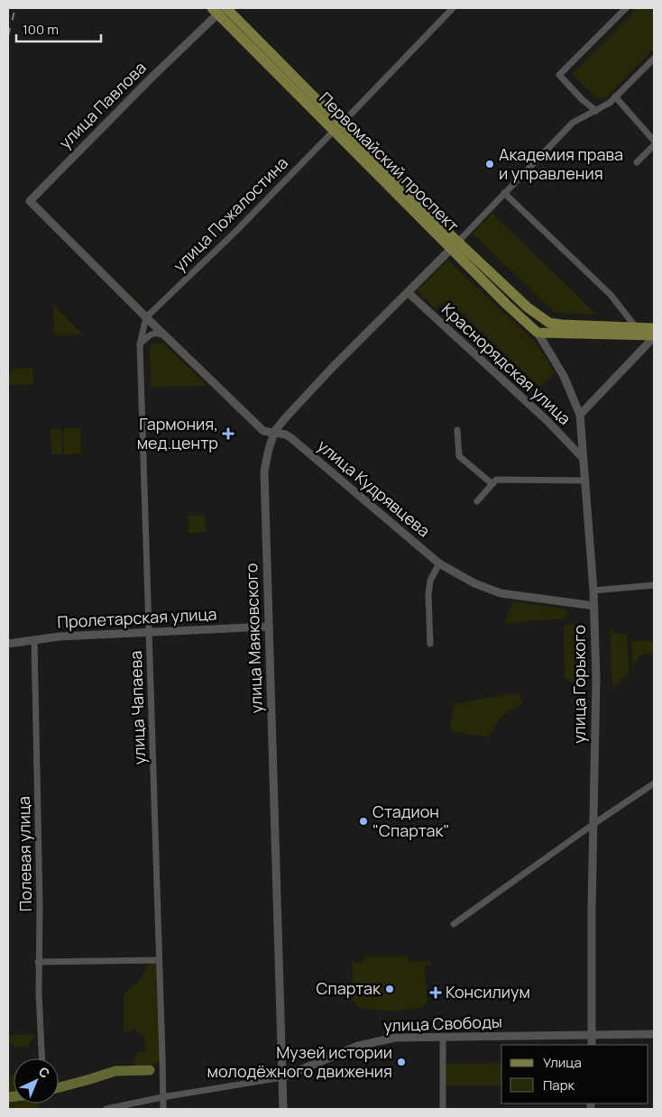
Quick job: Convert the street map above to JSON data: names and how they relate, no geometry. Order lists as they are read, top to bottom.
{
  "streets": {
    "main road": ["Первомайский проспект"],
    "street": [
      "улица Павлова",
      "улица Пожалостина",
      "Краснорядская улица",
      "улица Кудрявцева",
      "Пролетарская улица",
      "улица Маяковского",
      "улица Горького",
      "улица Чапаева",
      "Полевая улица",
      "улица Свободы"
    ]
  },
  "crossings": [
    ["улица Павлова", "Первомайский проспект"],
    ["улица Павлова", "улица Кудрявцева"],
    ["Первомайский проспект", "улица Пожалостина"],
    ["Первомайский проспект", "улица Маяковского"],
    ["Первомайский проспект", "улица Горького"],
    ["улица Пожалостина", "улица Кудрявцева"],
    ["улица Пожалостина", "улица Чапаева"],
    ["Краснорядская улица", "улица Маяковского"],
    ["Краснорядская улица", "улица Горького"],
    ["улица Кудрявцева", "улица Маяковского"],
    ["улица Кудрявцева", "улица Горького"],
    ["улица Кудрявцева", "улица Чапаева"],
    ["Пролетарская улица", "улица Маяковского"],
    ["Пролетарская улица", "улица Чапаева"],
    ["Пролетарская улица", "Полевая улица"],
    ["улица Маяковского", "улица Свободы"],
    ["улица Горького", "улица Свободы"],
    ["улица Чапаева", "улица Свободы"]
  ],
  "places": {
    "other": [
      "Академия права и управления",
      "Стадион \"Спартак\"",
      "Спартак",
      "Музей истории молодёжного движения"
    ],
    "health": ["Гармония, мед.центр", "Консилиум"]
  },
  "legend": ["Улица", "Парк"],
  "scale_bar": "100 m",
  "north": "top right"
}
